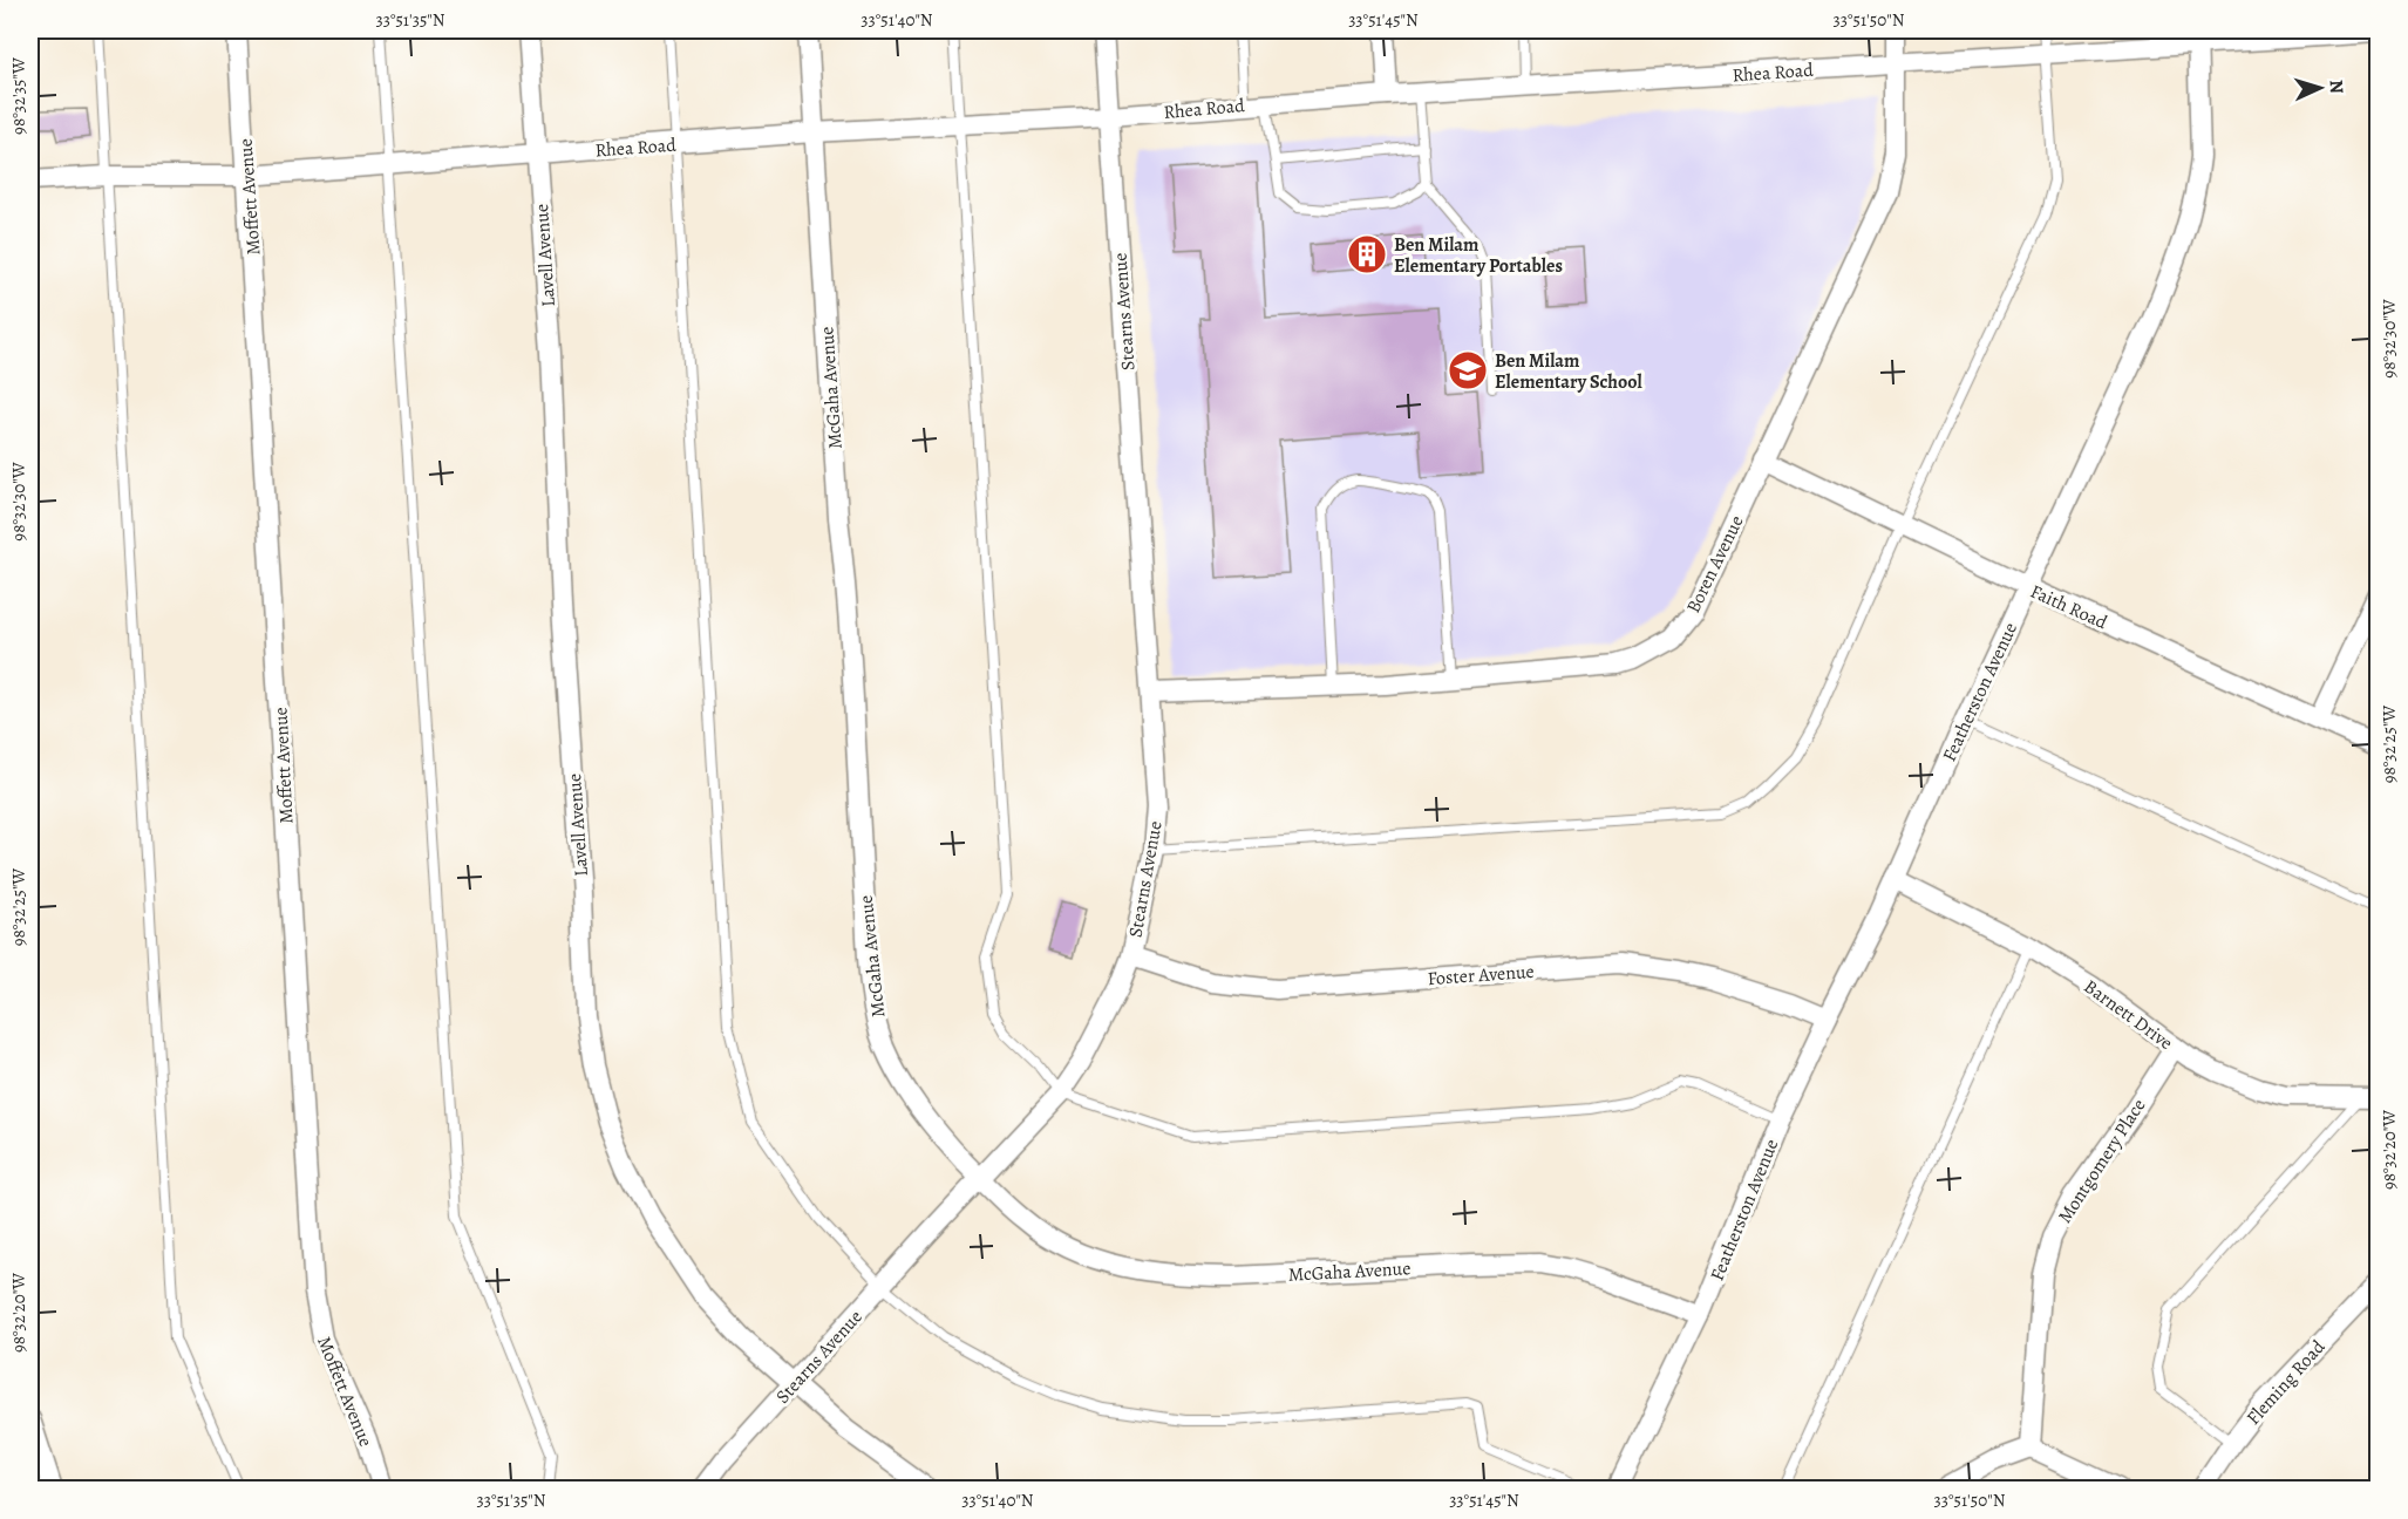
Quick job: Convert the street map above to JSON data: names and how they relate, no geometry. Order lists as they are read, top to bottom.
{
  "streets": {
    "street": [
      "Rhea Road",
      "Moffett Avenue",
      "Lavell Avenue",
      "Stearns Avenue",
      "McGaha Avenue",
      "Boren Avenue",
      "Faith Road",
      "Featherston Avenue",
      "Foster Avenue",
      "Barnett Drive",
      "Montgomery Place",
      "Fleming Road"
    ]
  },
  "crossings": [
    ["Rhea Road", "Moffett Avenue"],
    ["Rhea Road", "Lavell Avenue"],
    ["Rhea Road", "Stearns Avenue"],
    ["Rhea Road", "McGaha Avenue"],
    ["Rhea Road", "Boren Avenue"],
    ["Rhea Road", "Featherston Avenue"],
    ["Lavell Avenue", "Stearns Avenue"],
    ["Stearns Avenue", "McGaha Avenue"],
    ["Stearns Avenue", "Boren Avenue"],
    ["Stearns Avenue", "Foster Avenue"],
    ["McGaha Avenue", "Featherston Avenue"],
    ["Boren Avenue", "Faith Road"],
    ["Faith Road", "Featherston Avenue"],
    ["Featherston Avenue", "Foster Avenue"],
    ["Featherston Avenue", "Barnett Drive"],
    ["Barnett Drive", "Montgomery Place"]
  ],
  "places": {
    "building": ["Ben Milam Elementary Portables"],
    "school or university": ["Ben Milam Elementary School"]
  },
  "north": "right",
  "coordinates": [
    "33°51'35\"N",
    "33°51'40\"N",
    "33°51'45\"N",
    "33°51'50\"N",
    "98°32'35\"W",
    "98°32'30\"W",
    "98°32'25\"W",
    "98°32'20\"W"
  ]
}
